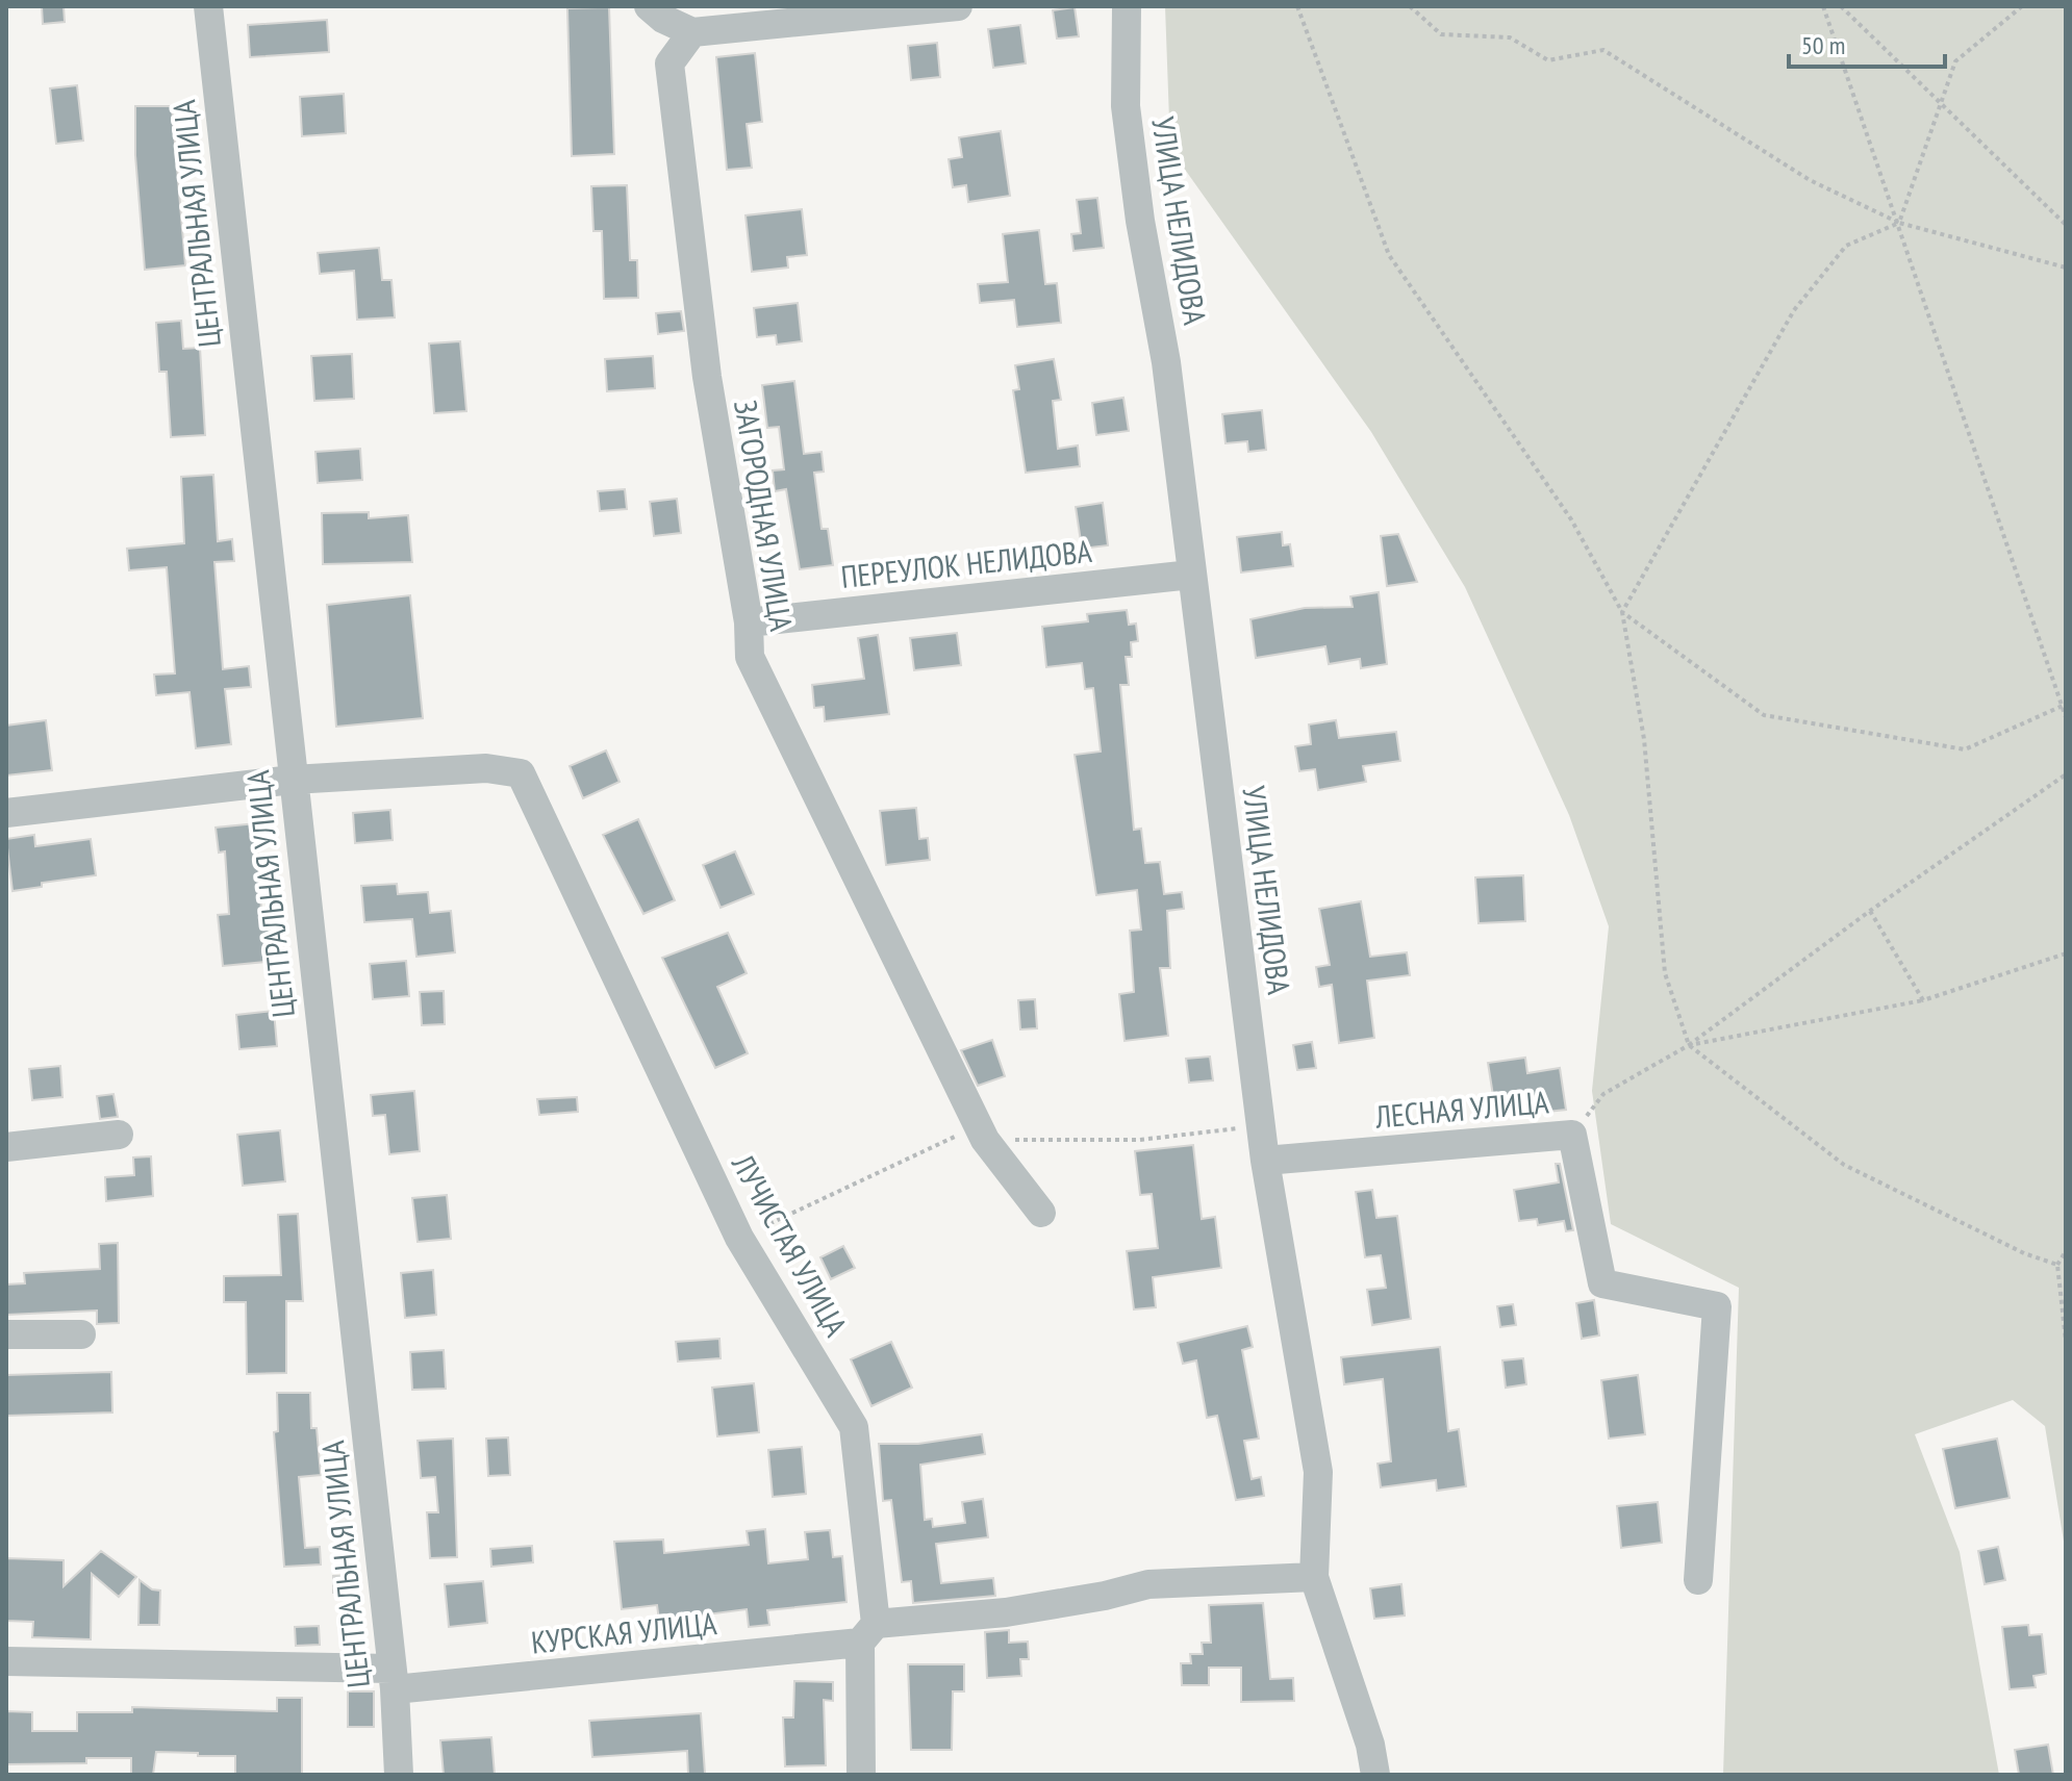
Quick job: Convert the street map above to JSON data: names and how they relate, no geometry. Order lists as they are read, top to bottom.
{
  "streets": {
    "street": [
      "УЛИЦА НЕЛИДОВА",
      "ЦЕНТРАЛЬНАЯ УЛИЦА",
      "ЗАГОРОДНАЯ УЛИЦА",
      "ПЕРЕУЛОК НЕЛИДОВА",
      "ЛЕСНАЯ УЛИЦА",
      "ЛУЧИСТАЯ УЛИЦА",
      "КУРСКАЯ УЛИЦА"
    ]
  },
  "crossings": [
    ["УЛИЦА НЕЛИДОВА", "ПЕРЕУЛОК НЕЛИДОВА"],
    ["УЛИЦА НЕЛИДОВА", "ЛЕСНАЯ УЛИЦА"],
    ["УЛИЦА НЕЛИДОВА", "КУРСКАЯ УЛИЦА"],
    ["ЦЕНТРАЛЬНАЯ УЛИЦА", "ЛУЧИСТАЯ УЛИЦА"],
    ["ЦЕНТРАЛЬНАЯ УЛИЦА", "КУРСКАЯ УЛИЦА"],
    ["ЗАГОРОДНАЯ УЛИЦА", "ПЕРЕУЛОК НЕЛИДОВА"],
    ["ЛУЧИСТАЯ УЛИЦА", "КУРСКАЯ УЛИЦА"]
  ],
  "scale_bar": "50 m"
}
